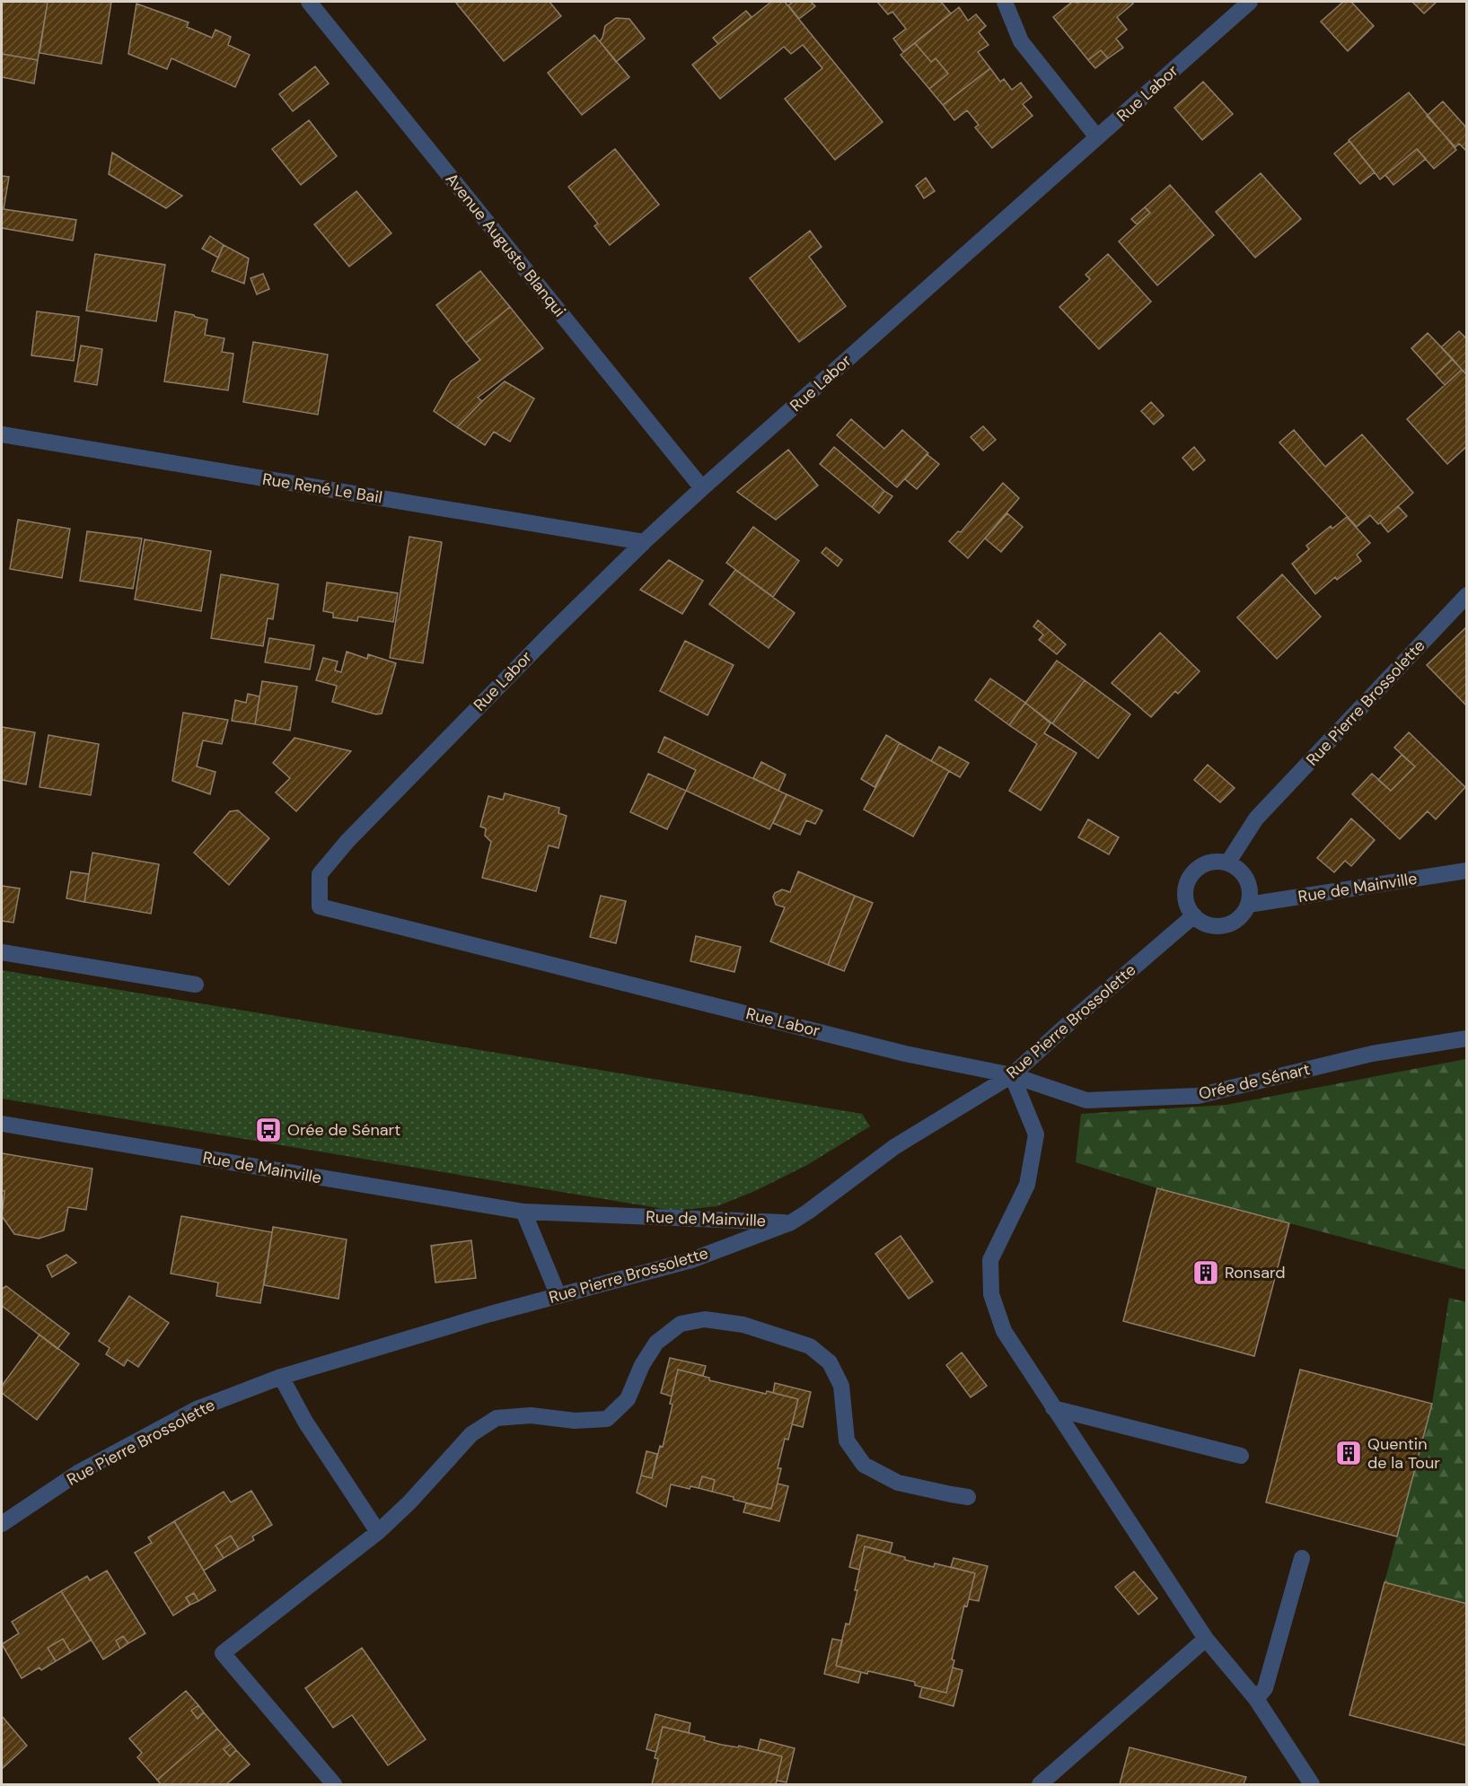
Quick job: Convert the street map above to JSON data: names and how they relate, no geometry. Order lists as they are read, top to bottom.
{
  "streets": {
    "street": [
      "Rue Labor",
      "Avenue Auguste Blanqui",
      "Rue René Le Bail",
      "Rue Pierre Brossolette",
      "Rue de Mainville",
      "Orée de Sénart"
    ]
  },
  "crossings": [
    ["Rue Labor", "Avenue Auguste Blanqui"],
    ["Rue Labor", "Rue René Le Bail"],
    ["Rue Labor", "Rue Pierre Brossolette"],
    ["Rue Labor", "Orée de Sénart"],
    ["Rue Pierre Brossolette", "Rue de Mainville"],
    ["Rue Pierre Brossolette", "Orée de Sénart"]
  ],
  "places": {
    "bus stop": ["Orée de Sénart"],
    "building": ["Ronsard", "Quentin de la Tour"]
  }
}
